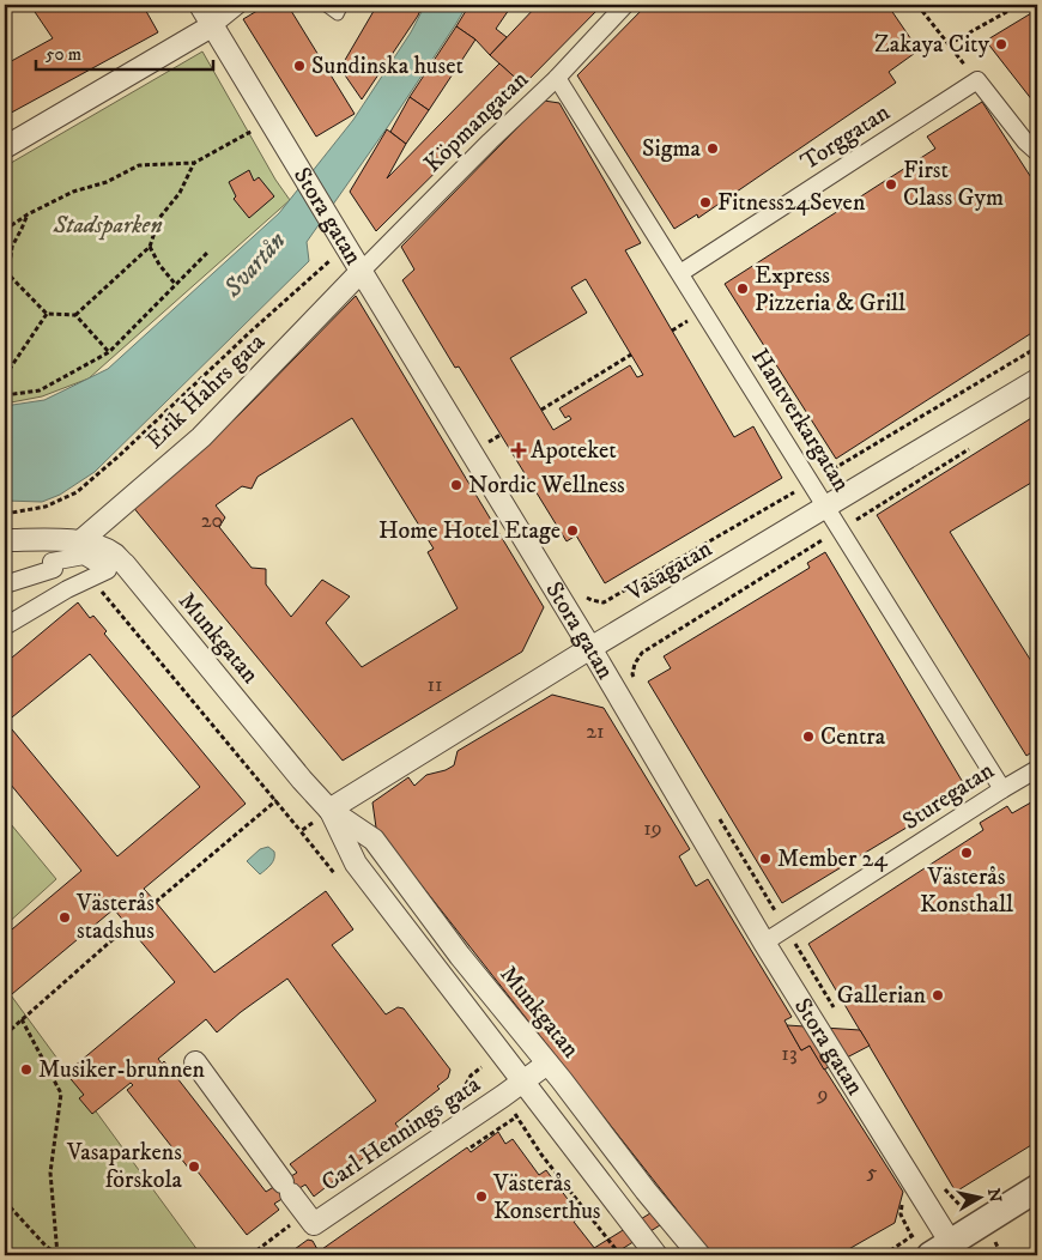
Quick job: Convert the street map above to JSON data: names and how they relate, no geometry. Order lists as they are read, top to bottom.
{
  "streets": {
    "street": [
      "Köpmangatan",
      "Torggatan",
      "Stora gatan",
      "Erik Hahrs gata",
      "Hantverkargatan",
      "Vasagatan",
      "Munkgatan",
      "Sturegatan",
      "Carl Hennings gata"
    ]
  },
  "crossings": [
    ["Köpmangatan", "Stora gatan"],
    ["Köpmangatan", "Erik Hahrs gata"],
    ["Köpmangatan", "Hantverkargatan"],
    ["Torggatan", "Hantverkargatan"],
    ["Stora gatan", "Erik Hahrs gata"],
    ["Stora gatan", "Vasagatan"],
    ["Stora gatan", "Sturegatan"],
    ["Erik Hahrs gata", "Munkgatan"],
    ["Hantverkargatan", "Vasagatan"],
    ["Hantverkargatan", "Sturegatan"],
    ["Vasagatan", "Munkgatan"],
    ["Munkgatan", "Carl Hennings gata"]
  ],
  "water": ["Svartån"],
  "parks": ["Stadsparken"],
  "places": {
    "other": [
      "Zakaya City",
      "Sundinska huset",
      "Sigma",
      "First Class Gym",
      "Fitness24Seven",
      "Express Pizzeria & Grill",
      "Nordic Wellness",
      "Home Hotel Etage",
      "Centra",
      "Västerås Konsthall",
      "Member 24",
      "Västerås stadshus",
      "Gallerian",
      "Musiker-brunnen",
      "Vasaparkens förskola",
      "Västerås Konserthus"
    ],
    "health": ["Apoteket"]
  },
  "house_numbers": [
    "20",
    "11",
    "21",
    "19",
    "13",
    "9",
    "5"
  ],
  "scale_bar": "50 m",
  "north": "right"
}
